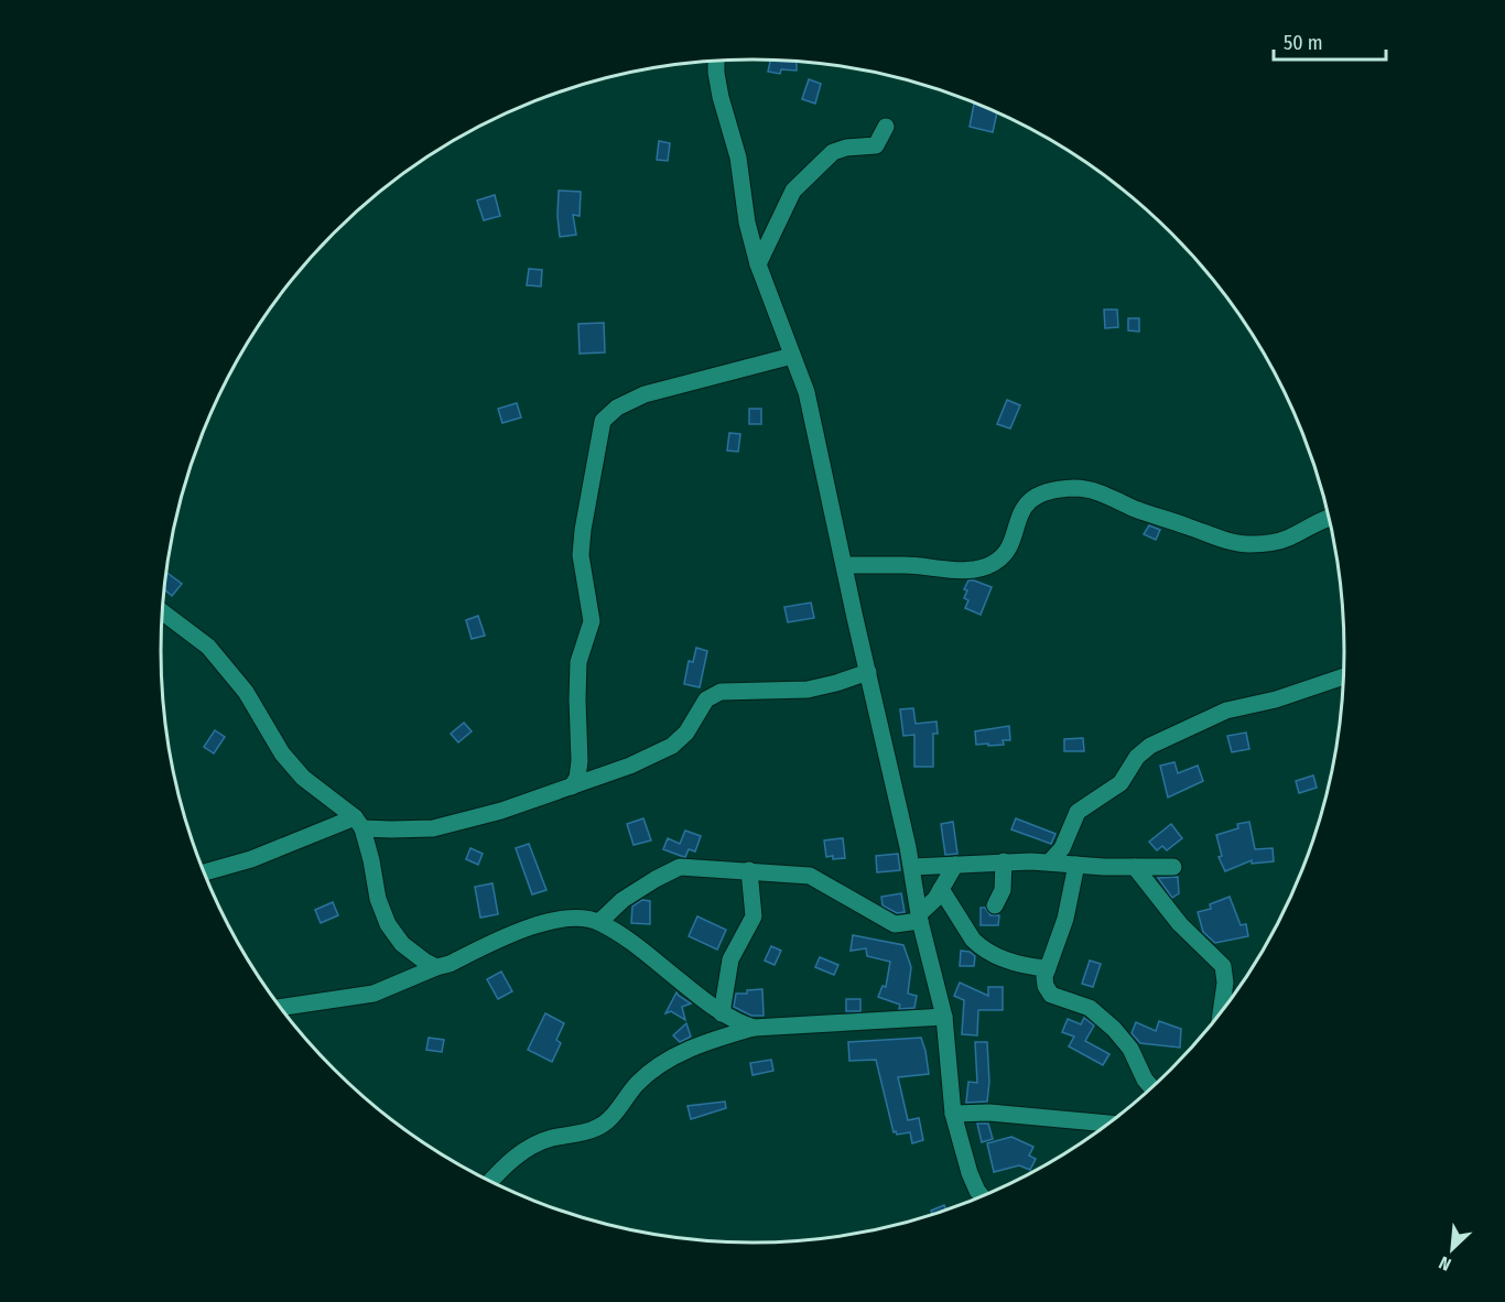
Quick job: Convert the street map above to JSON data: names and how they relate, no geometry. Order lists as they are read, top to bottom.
{
  "scale_bar": "50 m",
  "north": "bottom left"
}
